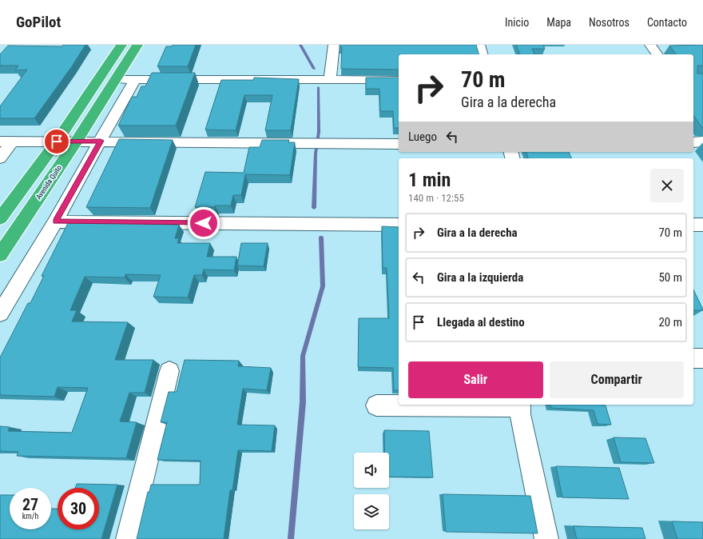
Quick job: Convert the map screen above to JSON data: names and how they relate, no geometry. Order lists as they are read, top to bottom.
{
  "streets": {
    "highway": ["Avenida Quito"]
  },
  "page": {
    "header": "GoPilot",
    "nav": [
      "Inicio",
      "Mapa",
      "Nosotros",
      "Contacto"
    ],
    "turn": ["70 m", "Gira a la derecha"],
    "then": "Luego",
    "heading": ["1 min", "140 m · 12:55"],
    "list": [
      {
        "name": "Gira a la derecha",
        "value": "70 m"
      },
      {
        "name": "Gira a la izquierda",
        "value": "50 m"
      },
      {
        "name": "Llegada al destino",
        "value": "20 m"
      }
    ],
    "buttons": ["Salir", "Compartir"],
    "speed": "27 km/h",
    "limit": "30"
  }
}
